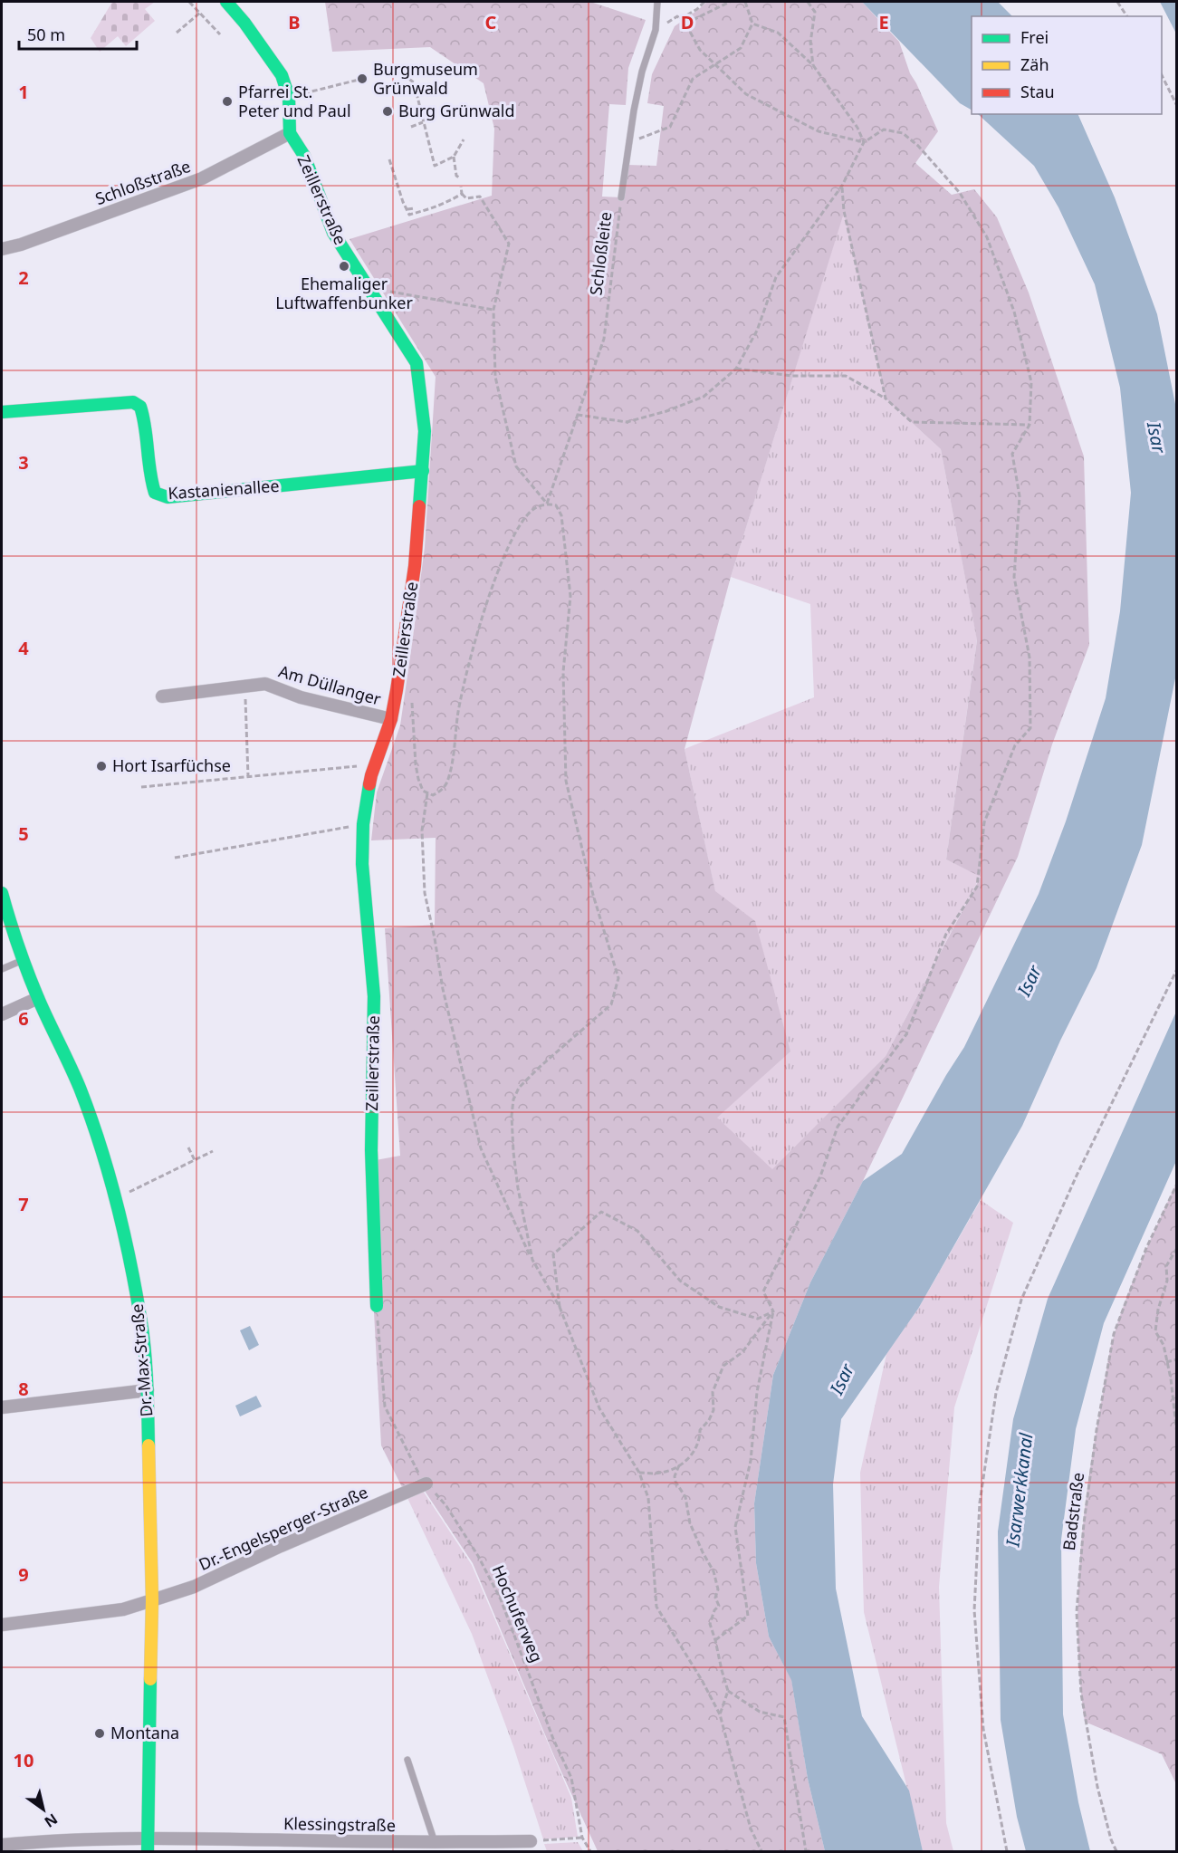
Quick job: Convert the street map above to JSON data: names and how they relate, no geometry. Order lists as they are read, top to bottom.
{
  "streets": {
    "street": [
      "Schloßstraße",
      "Zeillerstraße",
      "Kastanienallee",
      "Am Düllanger",
      "Dr.-Max-Straße",
      "Dr.-Engelsperger-Straße",
      "Klessingstraße"
    ],
    "lane": ["Schloßleite"],
    "path": ["Badstraße", "Hochuferweg"]
  },
  "crossings": [
    ["Schloßstraße", "Zeillerstraße"],
    ["Zeillerstraße", "Kastanienallee"],
    ["Zeillerstraße", "Am Düllanger"],
    ["Zeillerstraße", "Hochuferweg"],
    ["Dr.-Max-Straße", "Dr.-Engelsperger-Straße"],
    ["Dr.-Max-Straße", "Klessingstraße"],
    ["Dr.-Engelsperger-Straße", "Hochuferweg"]
  ],
  "water": ["Isar", "Isarwerkkanal"],
  "places": [
    "Burgmuseum Grünwald",
    "Pfarrei St. Peter und Paul",
    "Burg Grünwald",
    "Ehemaliger Luftwaffenbunker",
    "Hort Isarfüchse",
    "Montana"
  ],
  "legend": ["Frei", "Zäh", "Stau"],
  "scale_bar": "50 m",
  "north": "bottom right",
  "grid": {
    "columns": [
      "B",
      "C",
      "D",
      "E"
    ],
    "rows": [
      "1",
      "2",
      "3",
      "4",
      "5",
      "6",
      "7",
      "8",
      "9",
      "10"
    ]
  }
}
